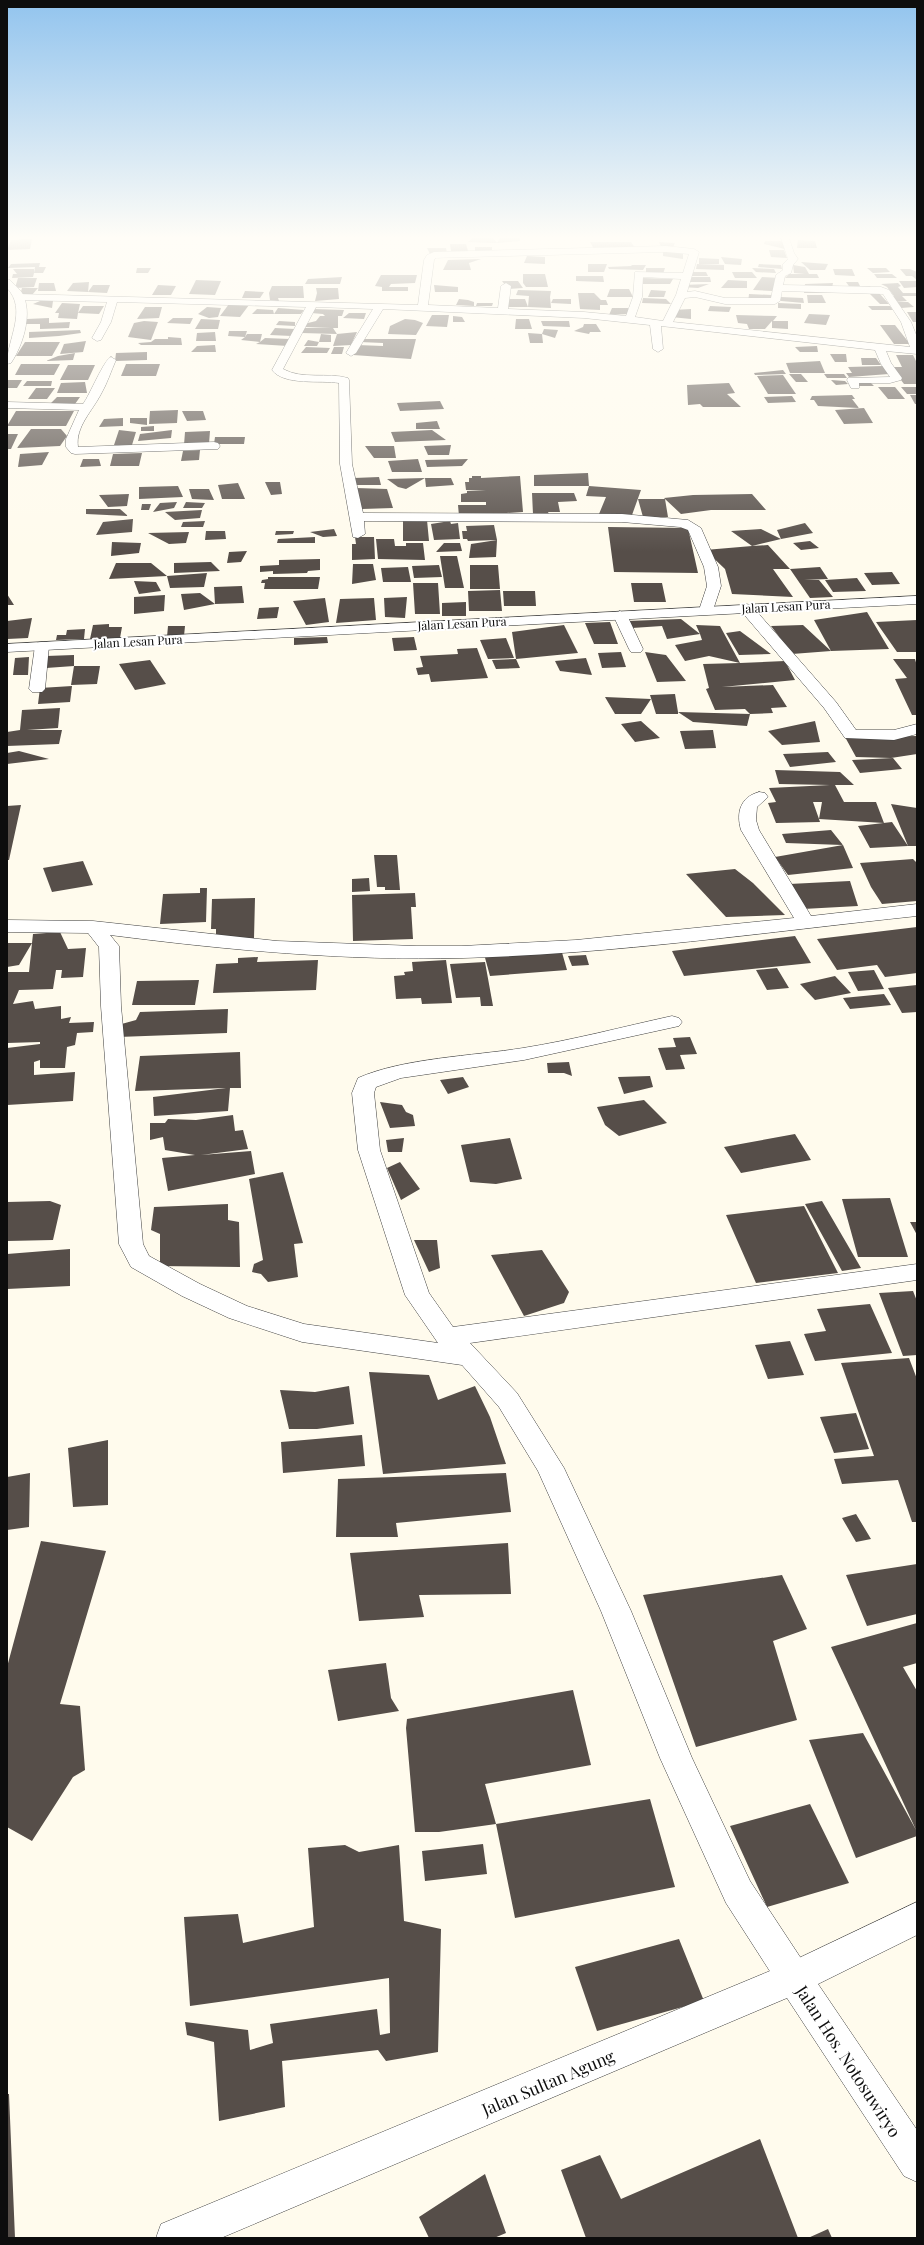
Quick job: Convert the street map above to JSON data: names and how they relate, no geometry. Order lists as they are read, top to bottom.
{
  "streets": {
    "street": ["Jalan Lesan Pura", "Jalan Hos. Notosuwiryo", "Jalan Sultan Agung"]
  },
  "crossings": [
    ["Jalan Hos. Notosuwiryo", "Jalan Sultan Agung"]
  ]
}
